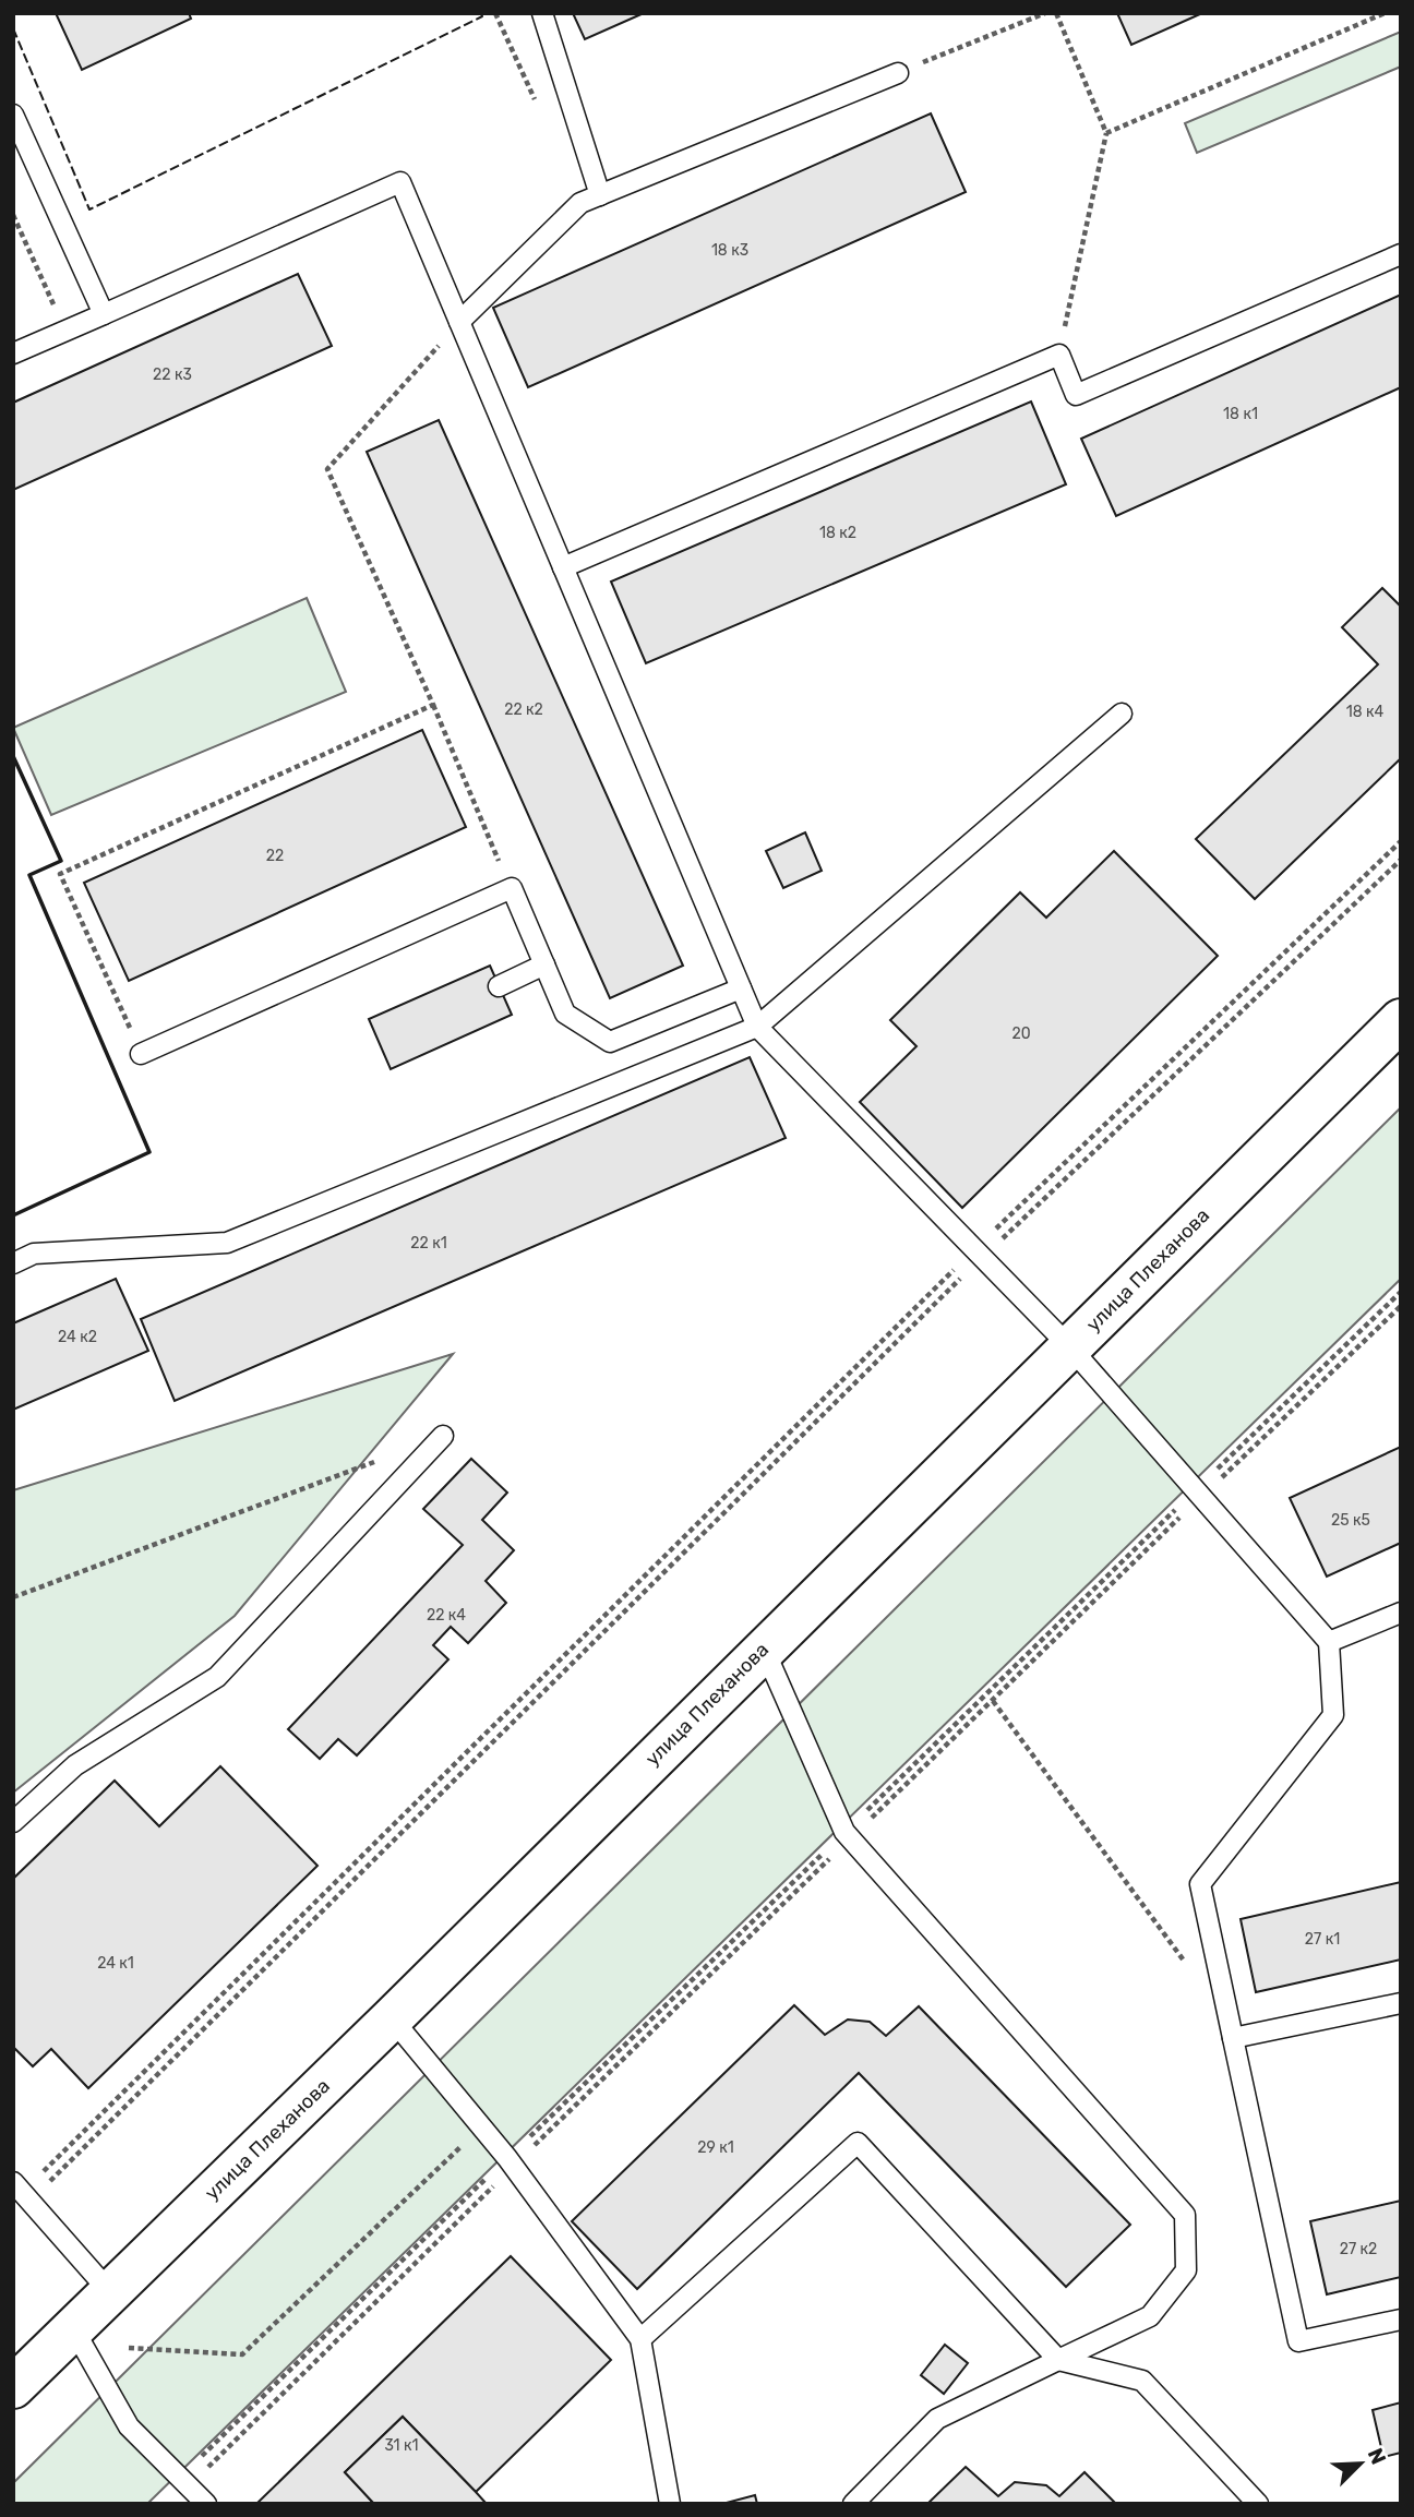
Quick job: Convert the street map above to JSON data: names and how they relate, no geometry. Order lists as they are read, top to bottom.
{
  "streets": {
    "street": ["улица Плеханова"]
  },
  "house_numbers": [
    "18 к3",
    "22 к3",
    "18 к1",
    "18 к2",
    "22 к2",
    "18 к4",
    "22",
    "20",
    "22 к1",
    "24 к2",
    "25 к5",
    "22 к4",
    "27 к1",
    "24 к1",
    "29 к1",
    "27 к2",
    "31 к1"
  ],
  "north": "top right"
}
